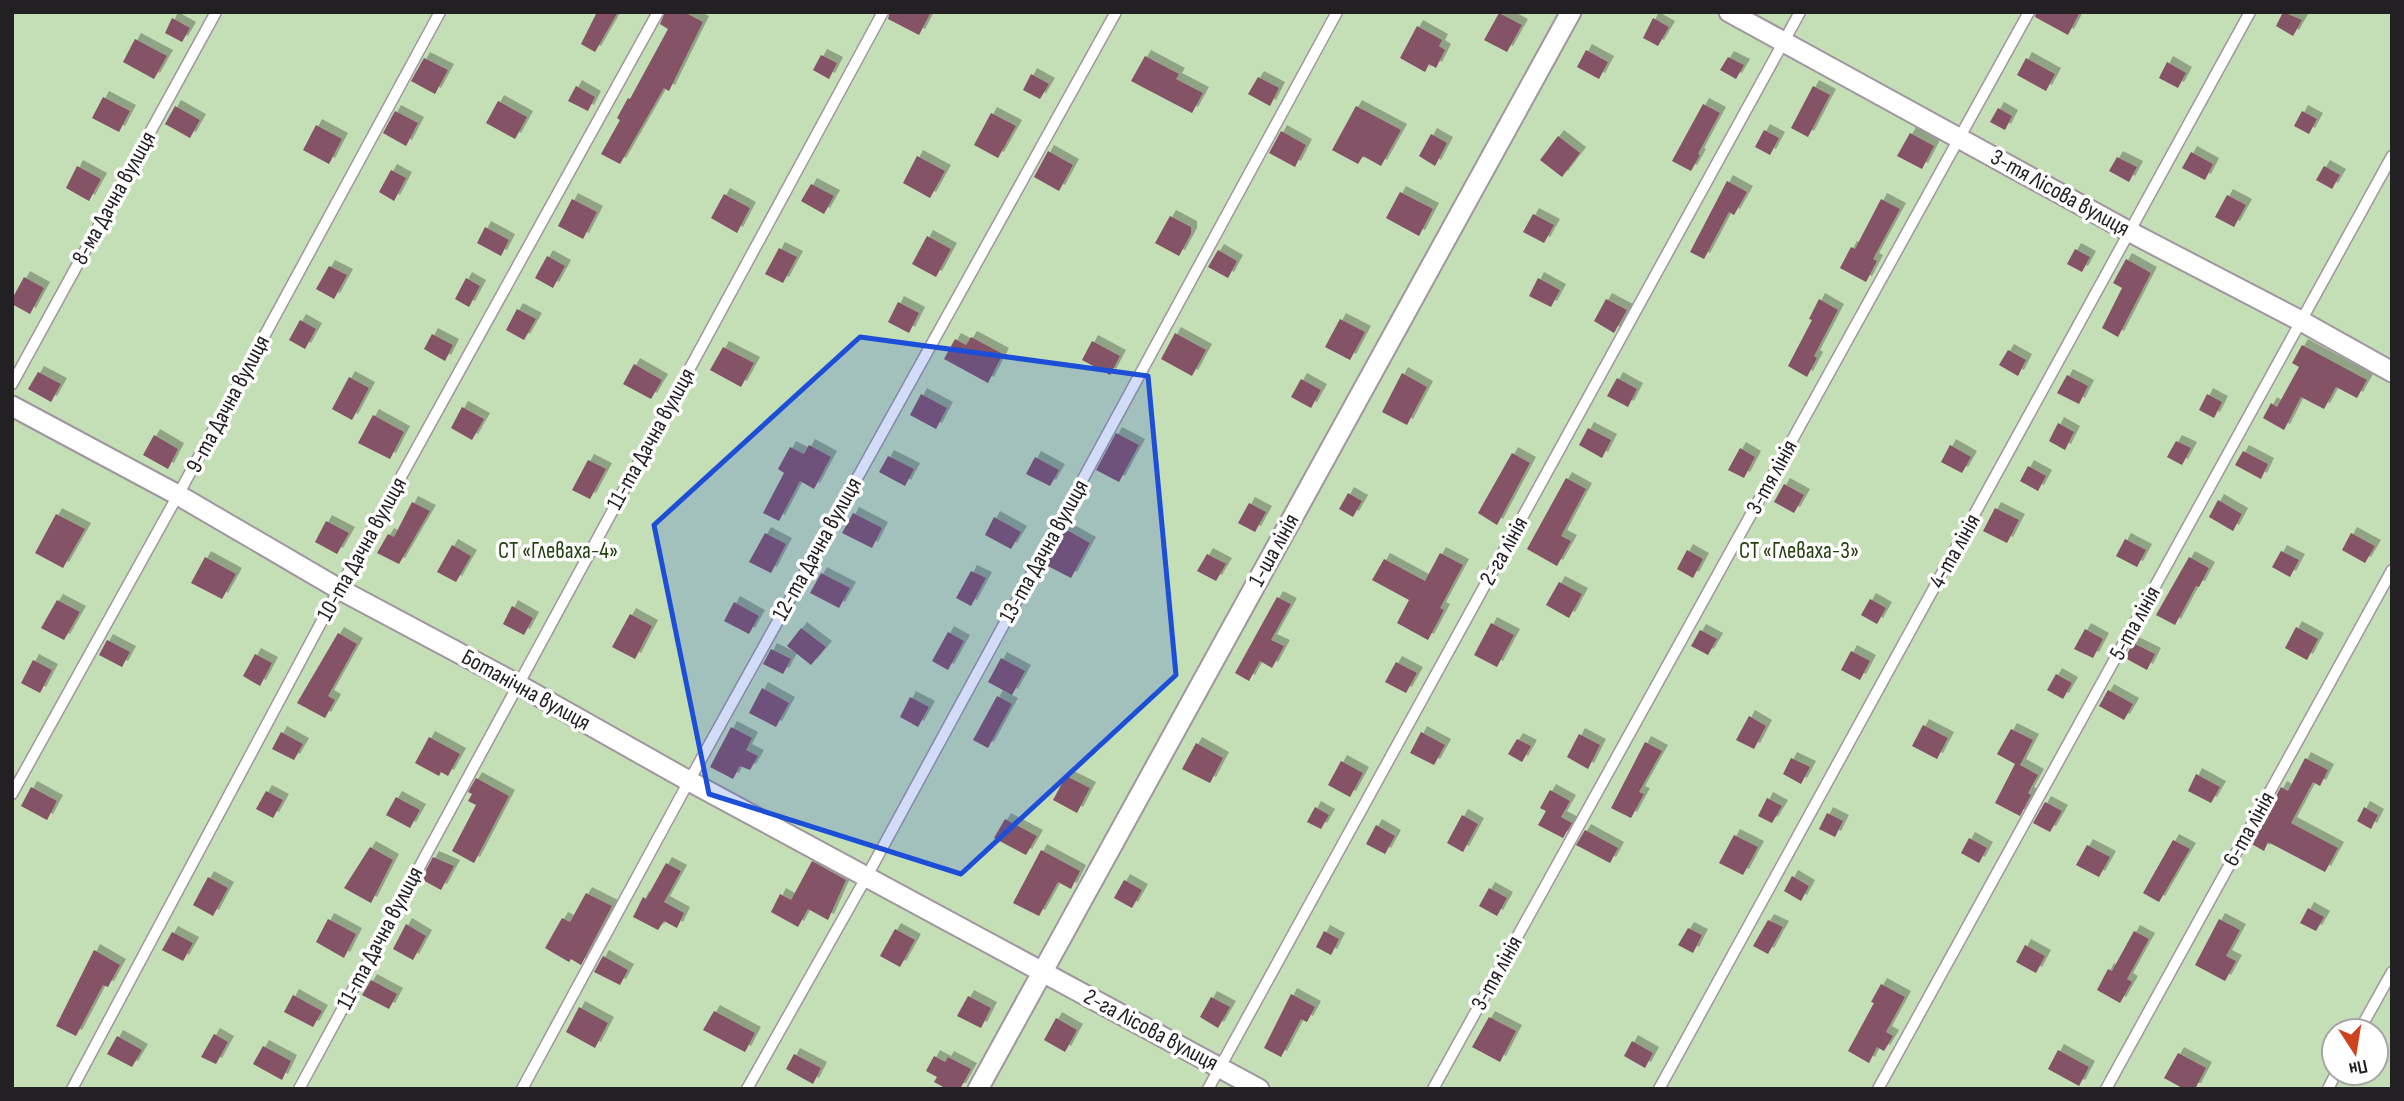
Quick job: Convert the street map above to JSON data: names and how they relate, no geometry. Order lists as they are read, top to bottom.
{
  "streets": {
    "street": [
      "3-тя Лісова вулиця",
      "1-ша лінія",
      "Ботанічна вулиця",
      "2-га Лісова вулиця"
    ],
    "lane": [
      "8-ма Дачна вулиця",
      "9-та Дачна вулиця",
      "11-та Дачна вулиця",
      "3-тя лінія",
      "10-та Дачна вулиця",
      "12-та Дачна вулиця",
      "13-та Дачна вулиця",
      "2-га лінія",
      "4-та лінія",
      "5-та лінія",
      "6-та лінія"
    ]
  },
  "crossings": [
    ["3-тя Лісова вулиця", "3-тя лінія"],
    ["3-тя Лісова вулиця", "2-га лінія"],
    ["3-тя Лісова вулиця", "4-та лінія"],
    ["3-тя Лісова вулиця", "5-та лінія"],
    ["9-та Дачна вулиця", "Ботанічна вулиця"],
    ["11-та Дачна вулиця", "Ботанічна вулиця"],
    ["10-та Дачна вулиця", "Ботанічна вулиця"],
    ["12-та Дачна вулиця", "Ботанічна вулиця"],
    ["1-ша лінія", "Ботанічна вулиця"],
    ["1-ша лінія", "2-га Лісова вулиця"],
    ["13-та Дачна вулиця", "Ботанічна вулиця"],
    ["2-га лінія", "2-га Лісова вулиця"],
    ["Ботанічна вулиця", "2-га Лісова вулиця"]
  ],
  "parks": ["СТ «Глеваха-4»", "СТ «Глеваха-3»"],
  "north": "bottom"
}
